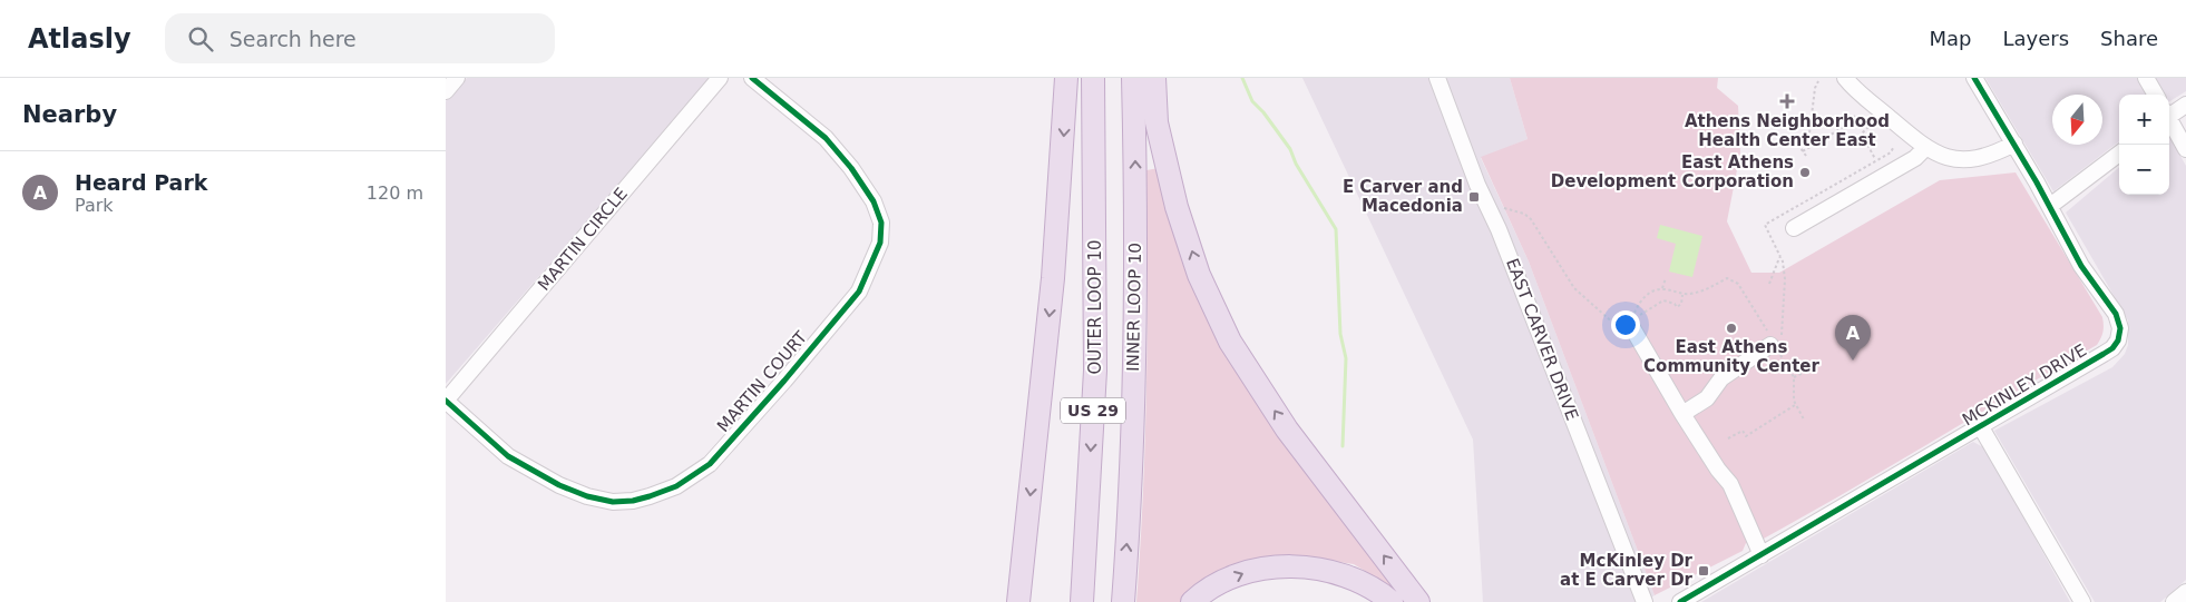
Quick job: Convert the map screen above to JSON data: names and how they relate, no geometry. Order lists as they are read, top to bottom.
{
  "streets": {
    "highway": ["OUTER LOOP 10", "INNER LOOP 10", "US 29"],
    "street": [
      "MARTIN CIRCLE",
      "EAST CARVER DRIVE",
      "MARTIN COURT",
      "MCKINLEY DRIVE"
    ]
  },
  "crossings": [
    ["MARTIN CIRCLE", "MARTIN COURT"]
  ],
  "places": {
    "health": ["Athens Neighborhood Health Center East"],
    "other": ["East Athens Development Corporation", "East Athens Community Center"],
    "transit": ["E Carver and Macedonia", "McKinley Dr at E Carver Dr"]
  },
  "north": "bottom",
  "page": {
    "header": "Atlasly",
    "search": "Search here",
    "nav": ["Map", "Layers", "Share"],
    "heading": "Nearby",
    "map_buttons": ["+", "−"],
    "list": [
      {
        "mark": "A",
        "name": "Heard Park",
        "note": "Park",
        "value": "120 m"
      }
    ],
    "pins": "A"
  }
}
